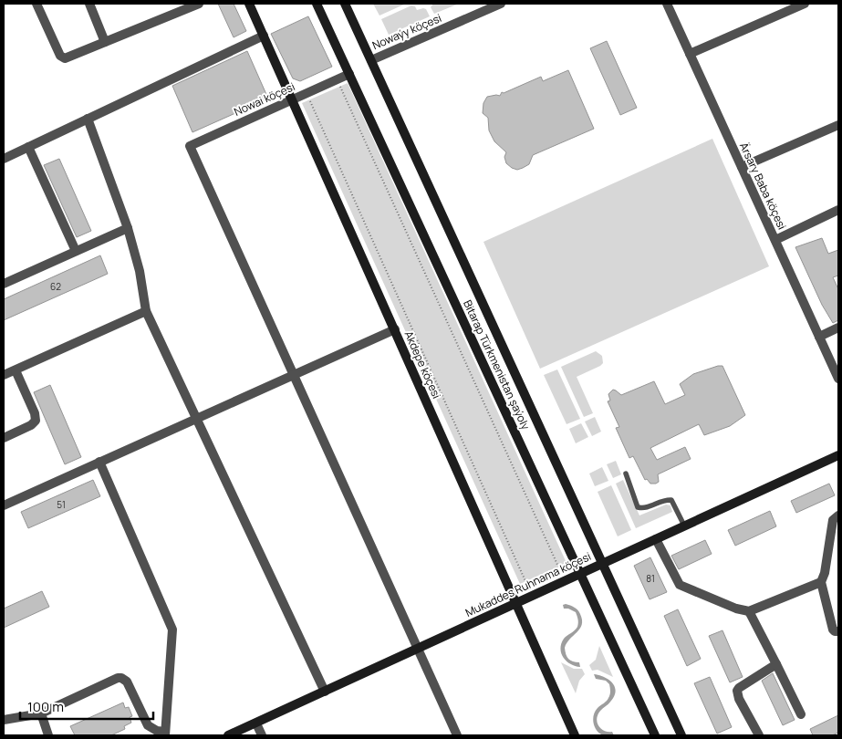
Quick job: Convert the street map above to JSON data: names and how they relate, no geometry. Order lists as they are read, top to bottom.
{
  "streets": {
    "main road": ["Akdepe köçesi", "Bitarap Türkmenistan şaýoly", "Mukaddes Ruhnama köçesi"],
    "street": ["Nowaýy köçesi", "Nowai köçesi", "Ärsary Baba köçesi"]
  },
  "crossings": [
    ["Nowaýy köçesi", "Bitarap Türkmenistan şaýoly"],
    ["Nowai köçesi", "Akdepe köçesi"],
    ["Nowai köçesi", "Bitarap Türkmenistan şaýoly"],
    ["Akdepe köçesi", "Mukaddes Ruhnama köçesi"],
    ["Bitarap Türkmenistan şaýoly", "Mukaddes Ruhnama köçesi"]
  ],
  "house_numbers": ["62", "51", "81"],
  "scale_bar": "100 m"
}
